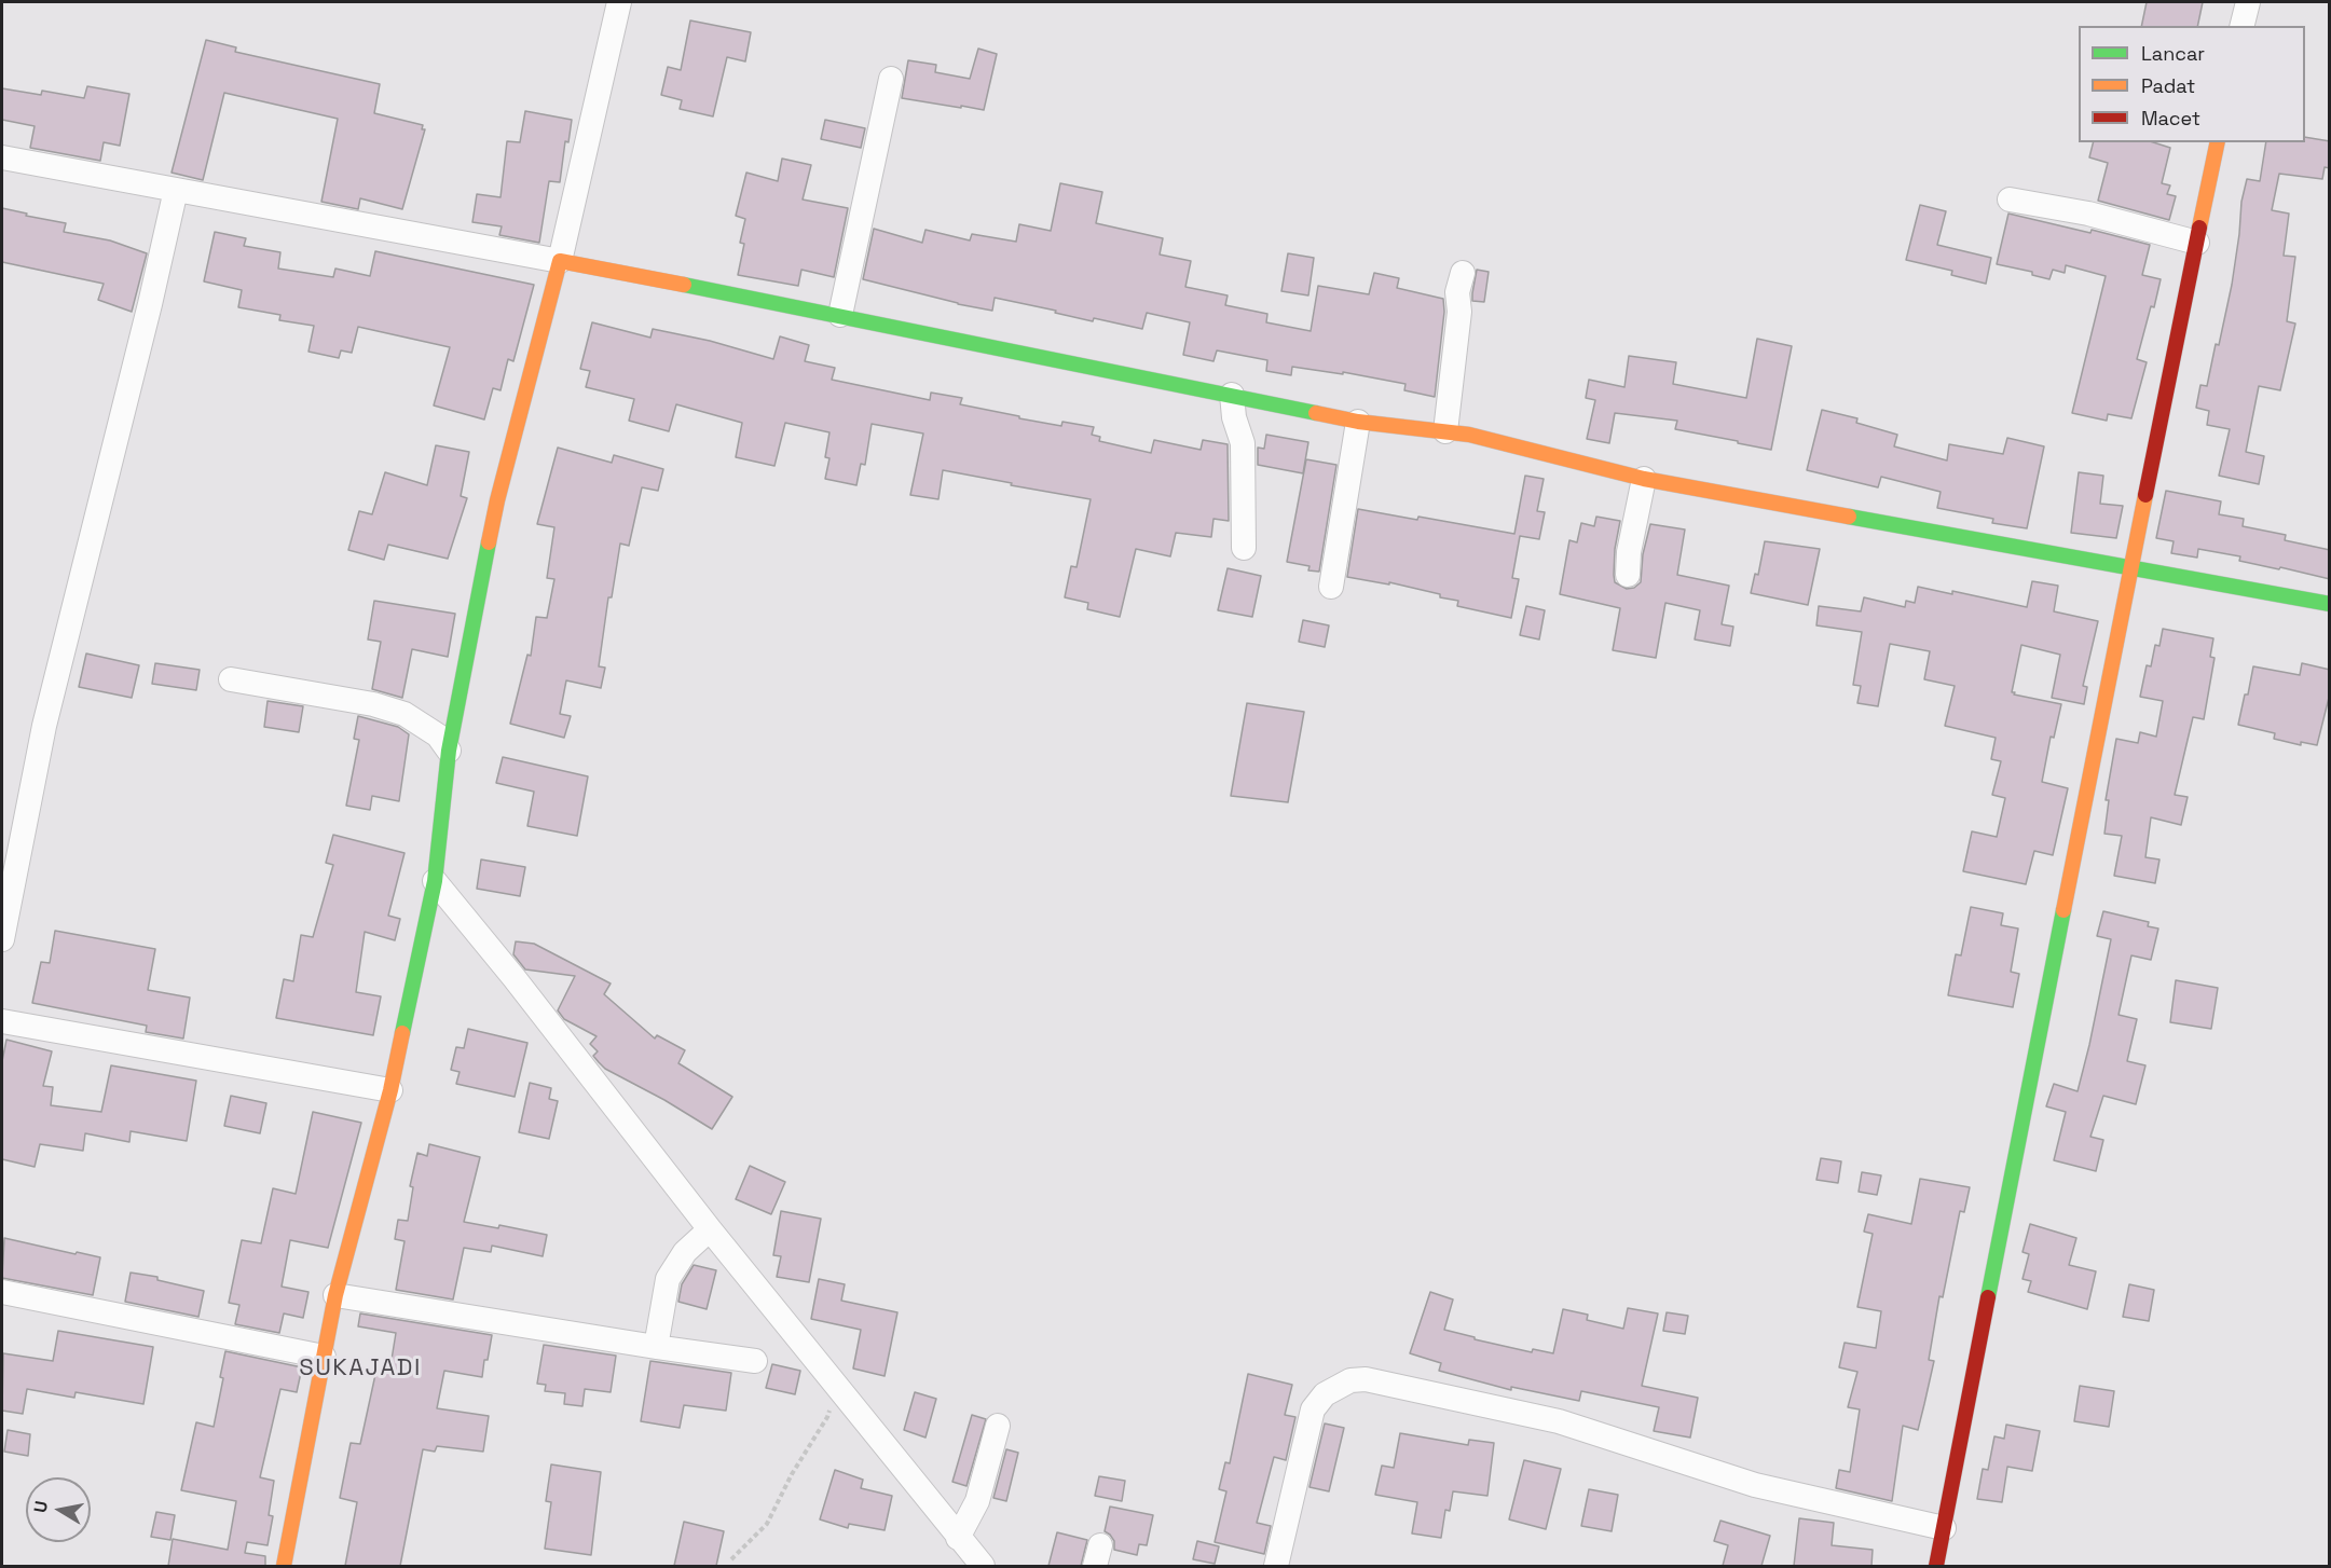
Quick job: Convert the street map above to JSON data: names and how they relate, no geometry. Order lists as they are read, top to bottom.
{
  "districts": ["SUKAJADI"],
  "legend": ["Lancar", "Padat", "Macet"],
  "north": "left"
}
